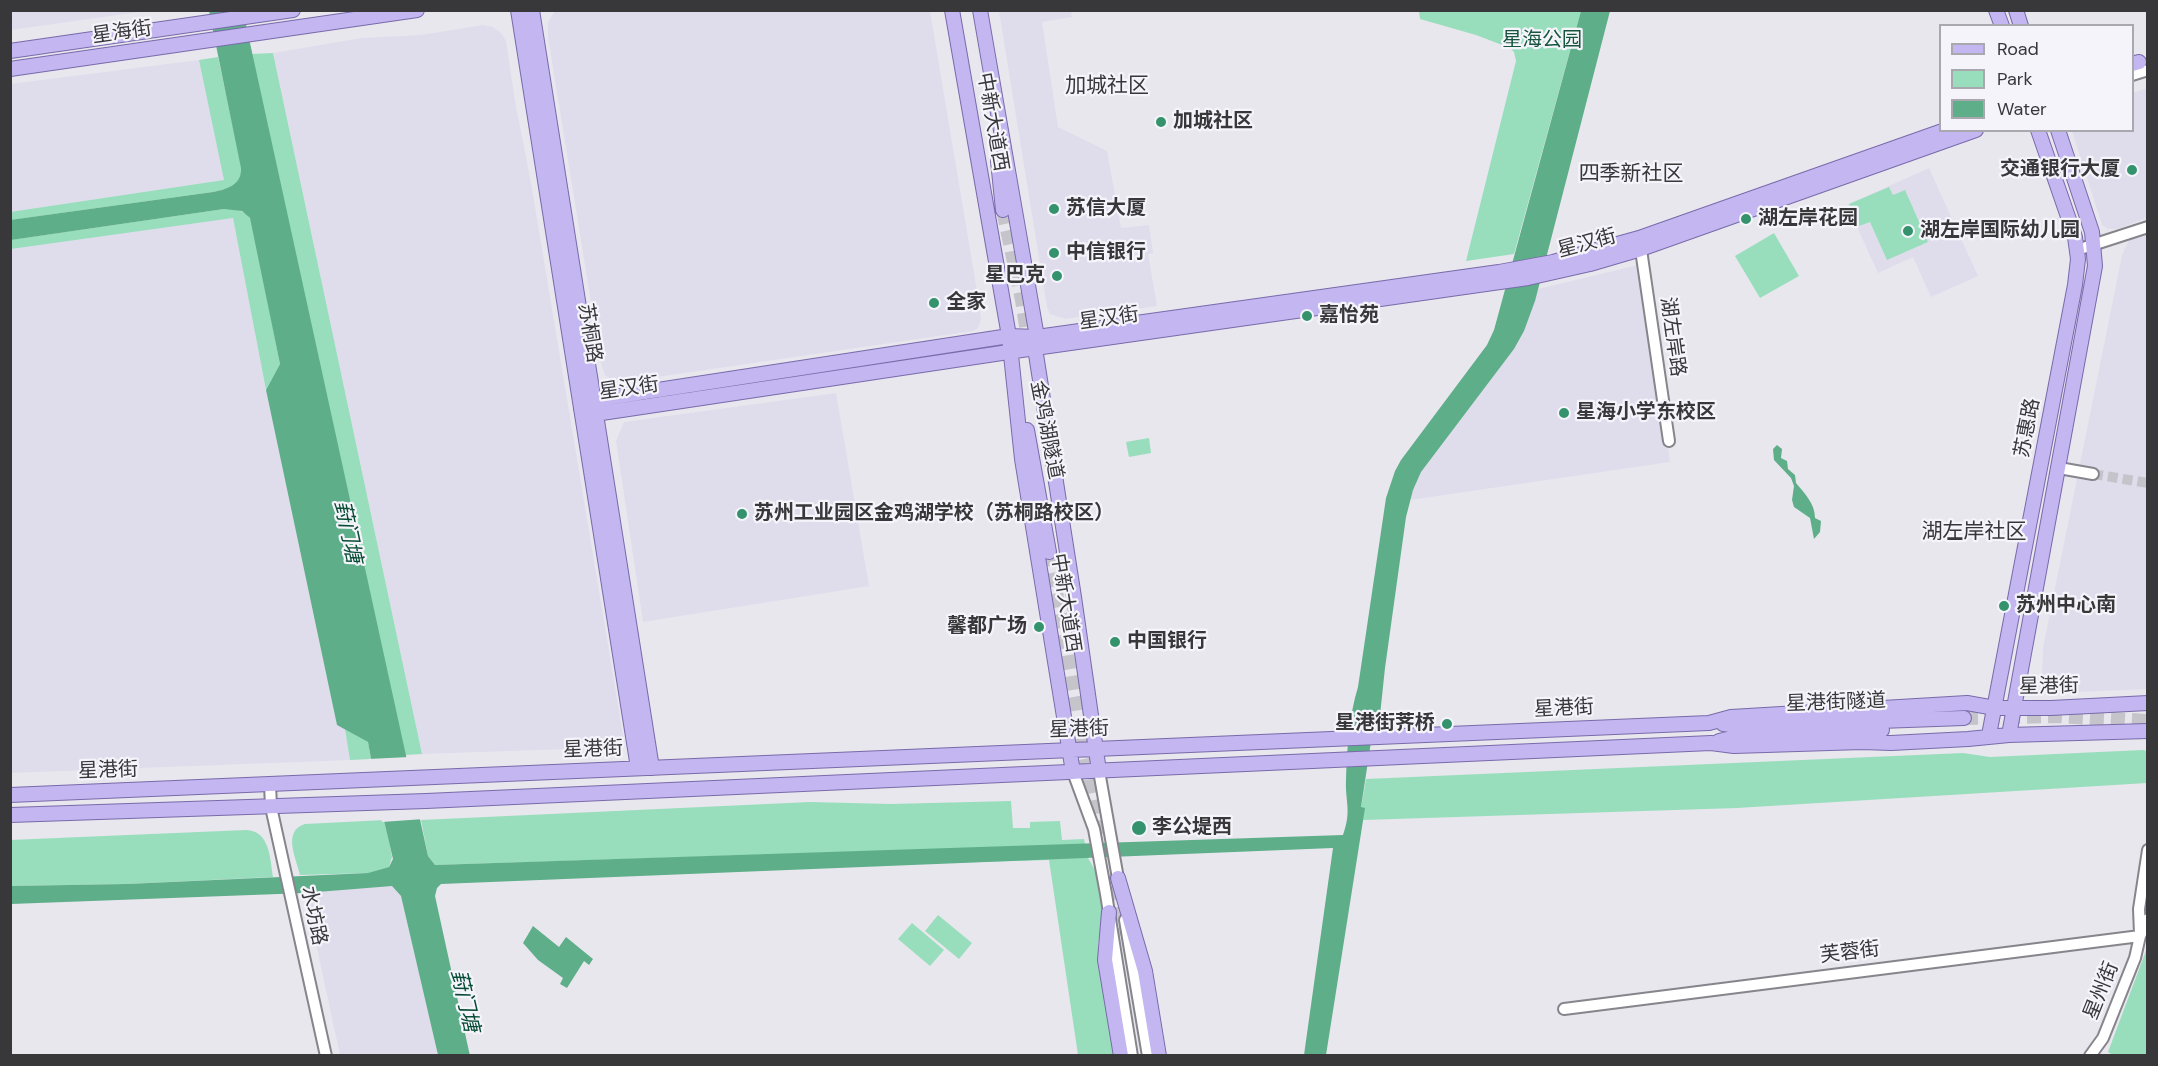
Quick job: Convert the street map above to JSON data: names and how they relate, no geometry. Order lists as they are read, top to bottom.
{
  "streets": {
    "main road": [
      "星海街",
      "中新大道西",
      "星汉街",
      "苏桐路",
      "苏惠路",
      "金鸡湖隧道",
      "星港街",
      "星港街隧道"
    ],
    "street": [
      "湖左岸路",
      "水坊路",
      "芙蓉街",
      "星州街"
    ]
  },
  "crossings": [
    ["中新大道西", "星汉街"],
    ["中新大道西", "金鸡湖隧道"],
    ["中新大道西", "星港街"],
    ["星汉街", "苏桐路"],
    ["星汉街", "湖左岸路"],
    ["星汉街", "金鸡湖隧道"],
    ["苏桐路", "星港街"],
    ["苏惠路", "星港街"],
    ["星港街", "星港街隧道"],
    ["星港街", "水坊路"],
    ["芙蓉街", "星州街"]
  ],
  "districts": ["加城社区", "四季新社区", "湖左岸社区"],
  "water": ["葑门塘"],
  "parks": ["星海公园"],
  "places": [
    "加城社区",
    "交通银行大厦",
    "苏信大厦",
    "湖左岸花园",
    "湖左岸国际幼儿园",
    "中信银行",
    "星巴克",
    "全家",
    "嘉怡苑",
    "星海小学东校区",
    "苏州工业园区金鸡湖学校（苏桐路校区）",
    "苏州中心南",
    "馨都广场",
    "中国银行",
    "星港街荠桥",
    "李公堤西"
  ],
  "legend": ["Road", "Park", "Water"]
}
